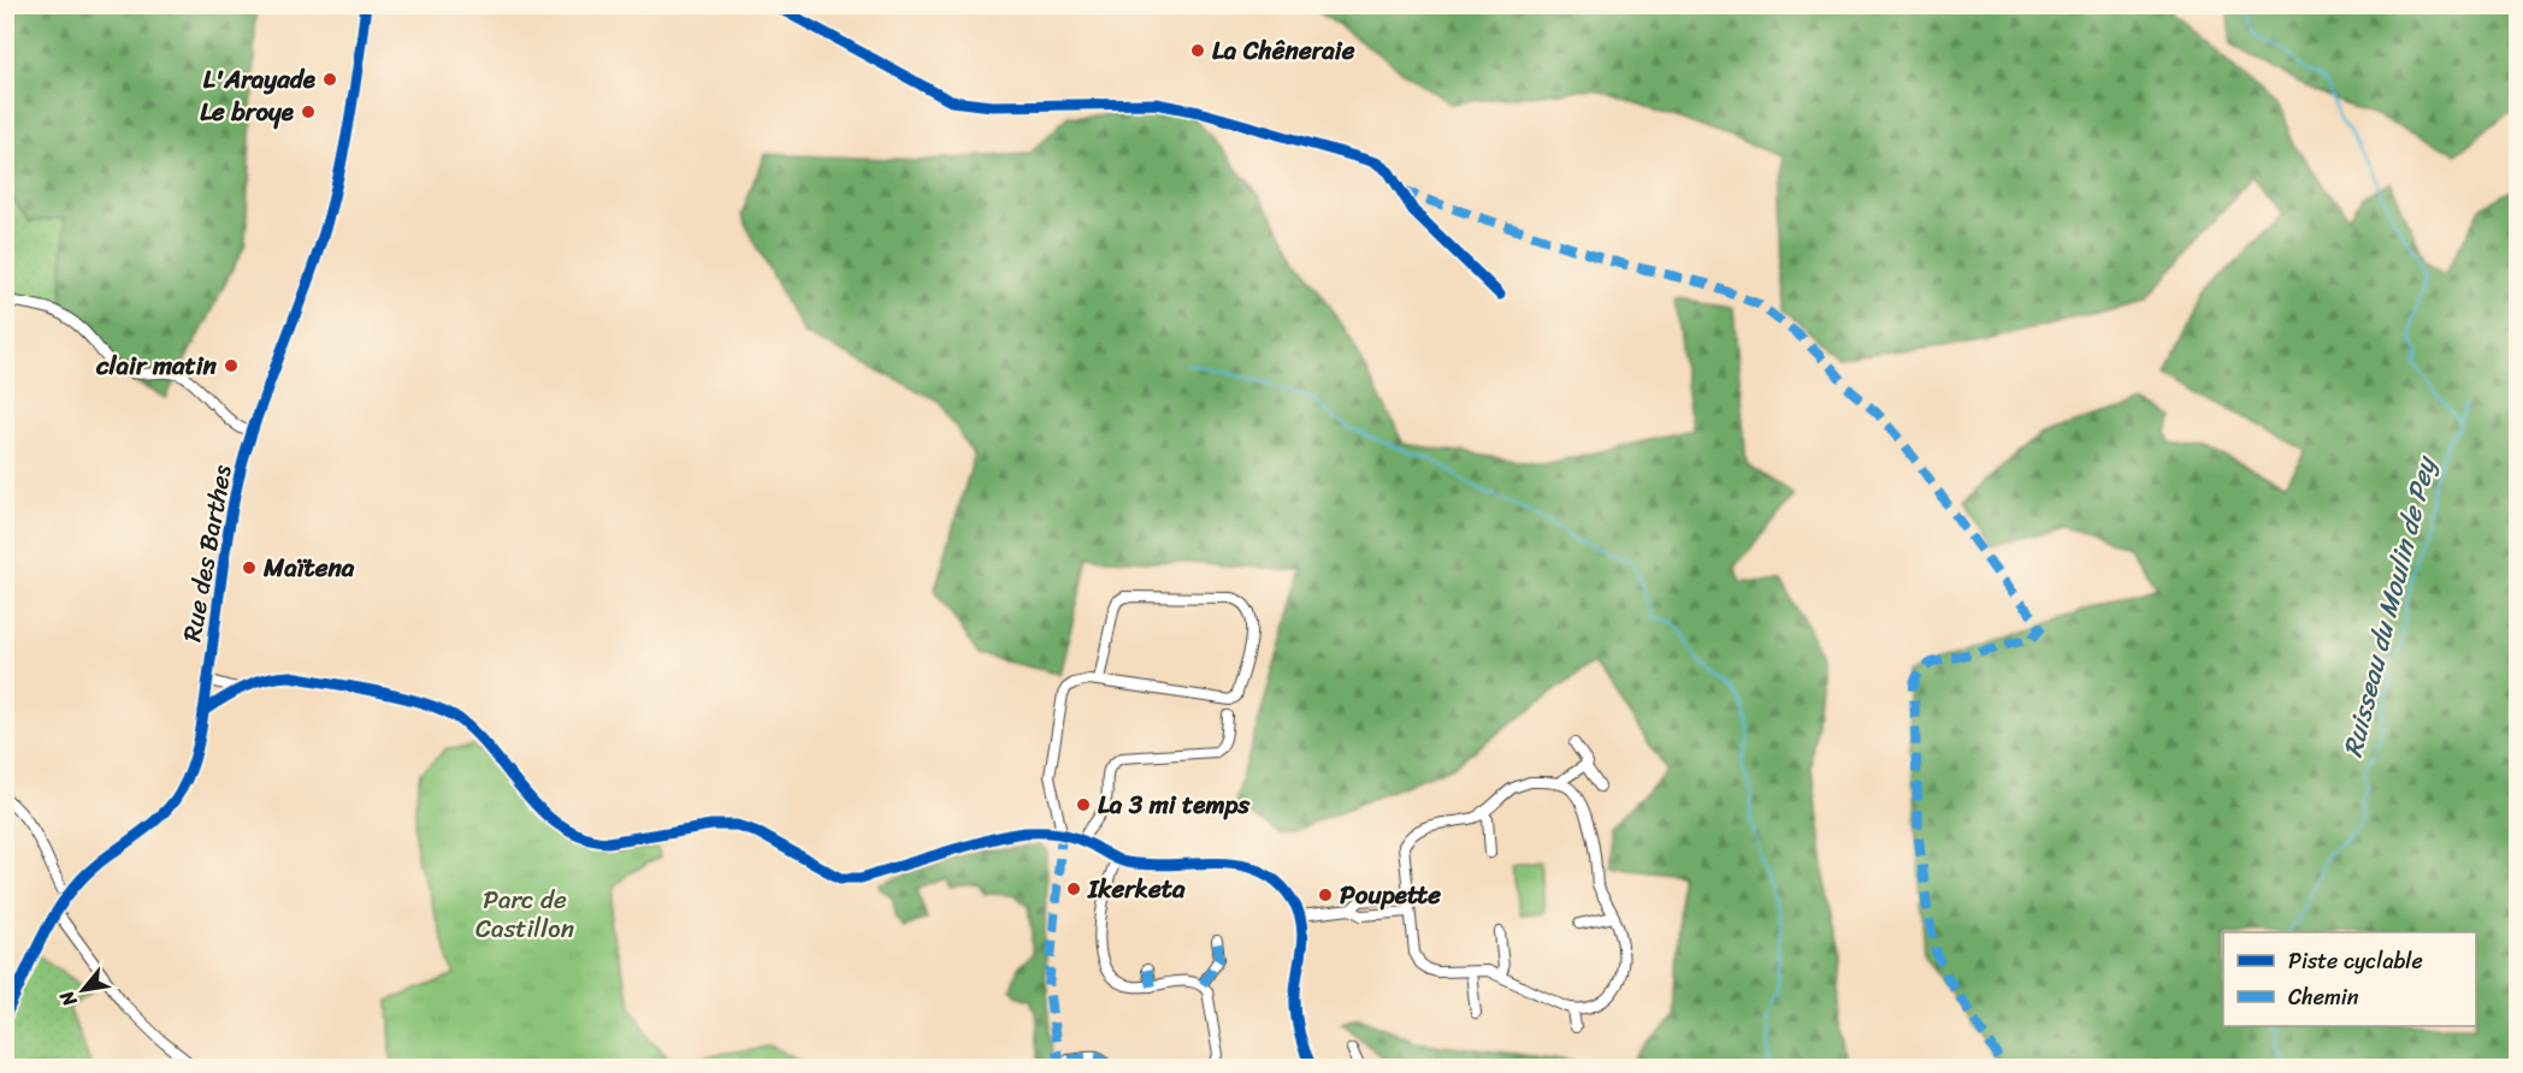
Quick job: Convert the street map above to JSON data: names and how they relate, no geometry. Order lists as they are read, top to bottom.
{
  "streets": {
    "street": ["Rue des Barthes"]
  },
  "water": ["Ruisseau du Moulin de Pey"],
  "parks": ["Parc de Castillon"],
  "places": [
    "La Chêneraie",
    "L'Arayade",
    "Le broye",
    "clair matin",
    "Maïtena",
    "La 3 mi temps",
    "Ikerketa",
    "Poupette"
  ],
  "legend": ["Piste cyclable", "Chemin"],
  "north": "bottom left"
}
